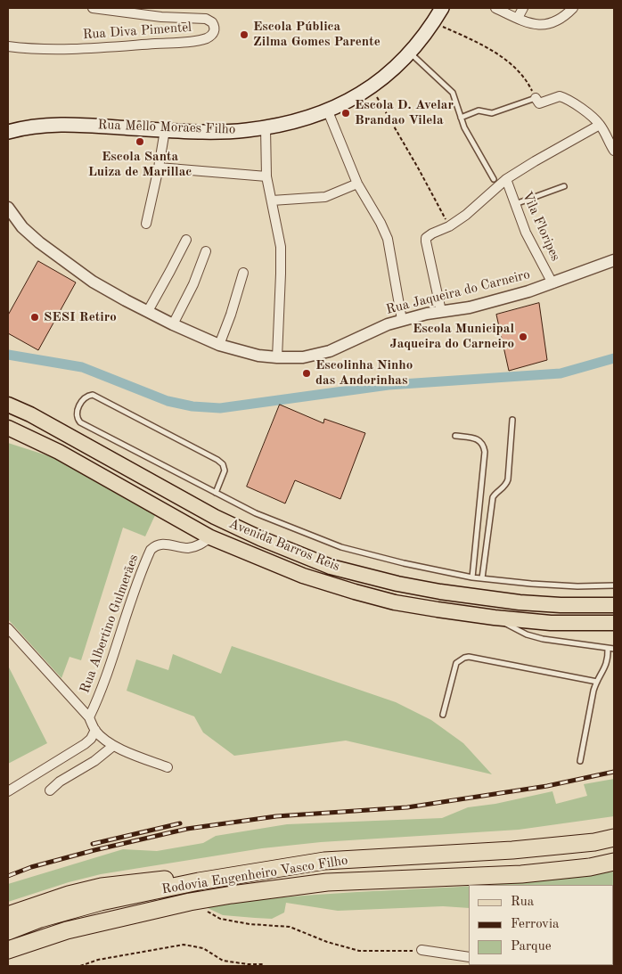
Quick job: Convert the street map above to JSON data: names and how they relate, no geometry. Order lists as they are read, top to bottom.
{
  "streets": {
    "highway": ["Rodovia Engenheiro Vasco Filho"],
    "main road": ["Rua Mello Moraes Filho", "Avenida Barros Reis"],
    "street": [
      "Rua Diva Pimentel",
      "Vila Floripes",
      "Rua Jaqueira do Carneiro",
      "Rua Albertino Gulmerães"
    ]
  },
  "crossings": [
    ["Vila Floripes", "Rua Jaqueira do Carneiro"],
    ["Avenida Barros Reis", "Rua Albertino Gulmerães"]
  ],
  "places": [
    "Escola Pública Zilma Gomes Parente",
    "Escola D. Avelar Brandao Vilela",
    "Escola Santa Luiza de Marillac",
    "SESI Retiro",
    "Escola Municipal Jaqueira do Carneiro",
    "Escolinha Ninho das Andorinhas"
  ],
  "legend": ["Rua", "Ferrovia", "Parque"]
}
